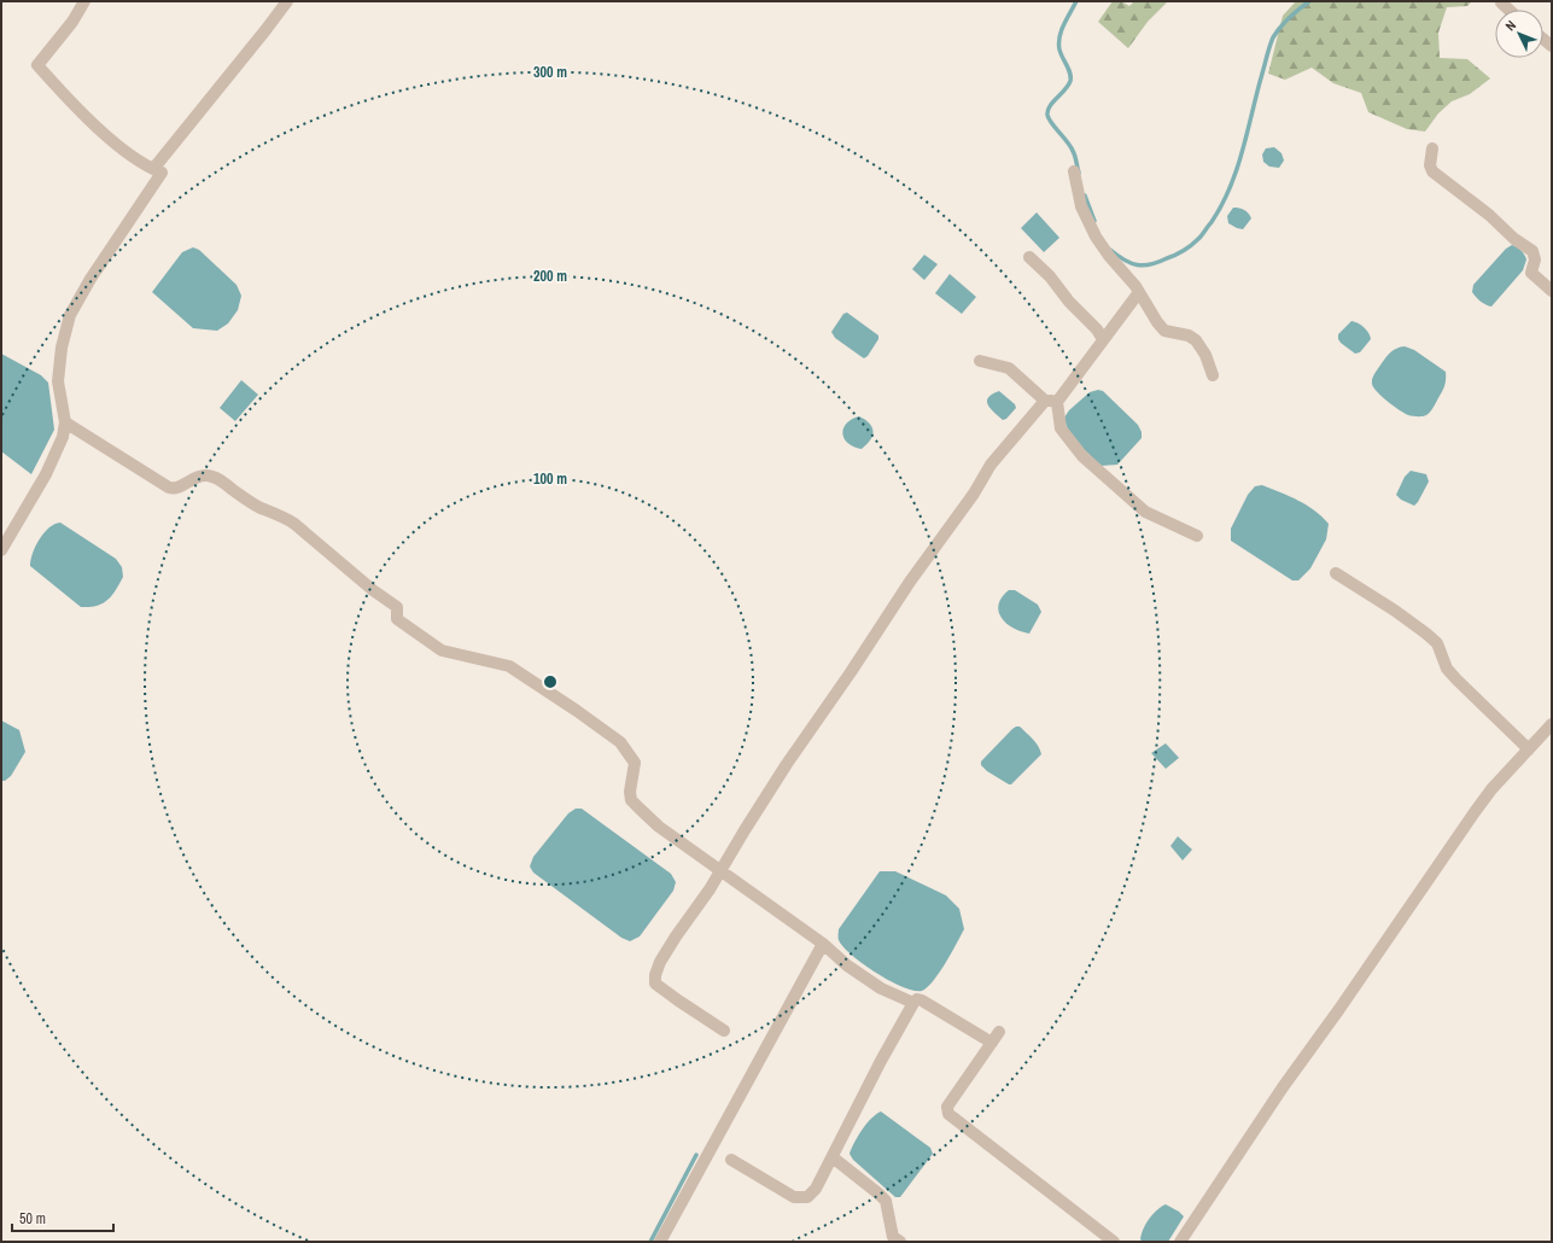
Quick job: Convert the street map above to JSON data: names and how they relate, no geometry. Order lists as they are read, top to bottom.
{
  "scale_bar": "50 m",
  "north": "top left",
  "rings": ["300 m", "200 m", "100 m"]
}
